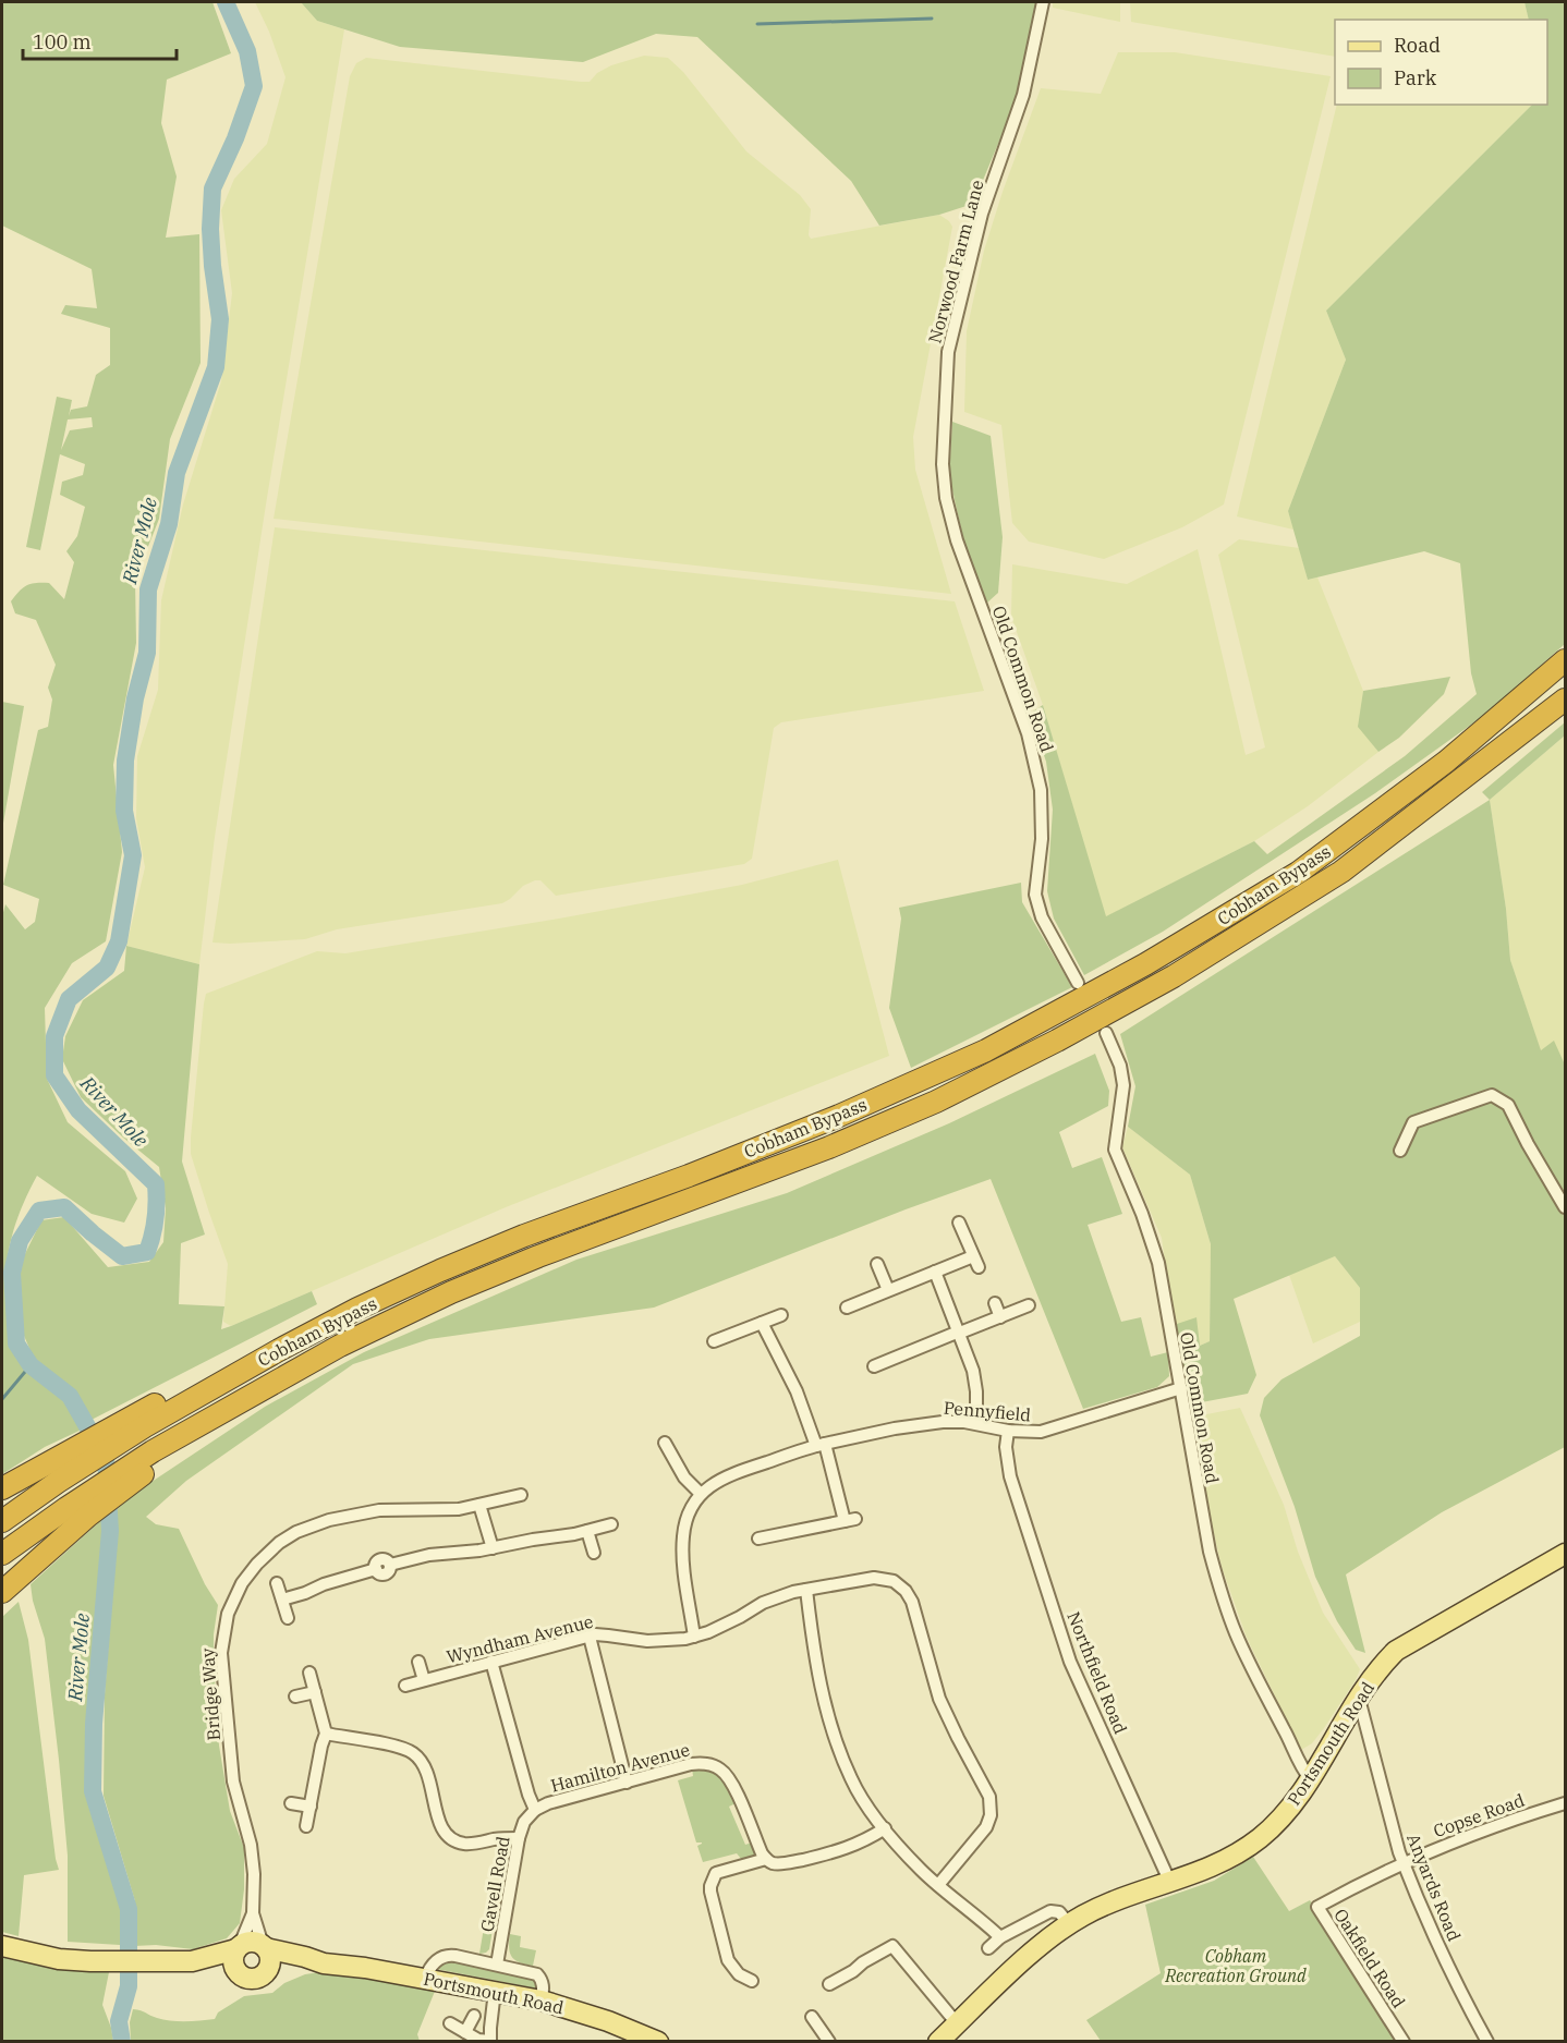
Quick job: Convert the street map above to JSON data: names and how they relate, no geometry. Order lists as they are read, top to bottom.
{
  "streets": {
    "highway": ["Cobham Bypass"],
    "main road": ["Portsmouth Road"],
    "street": [
      "Norwood Farm Lane",
      "Old Common Road",
      "Pennyfield",
      "Wyndham Avenue",
      "Northfield Road",
      "Bridge Way",
      "Hamilton Avenue",
      "Copse Road",
      "Gavell Road",
      "Anyards Road",
      "Oakfield Road"
    ]
  },
  "crossings": [
    ["Norwood Farm Lane", "Old Common Road"],
    ["Old Common Road", "Pennyfield"],
    ["Old Common Road", "Portsmouth Road"],
    ["Pennyfield", "Northfield Road"],
    ["Northfield Road", "Portsmouth Road"],
    ["Bridge Way", "Portsmouth Road"],
    ["Portsmouth Road", "Anyards Road"],
    ["Hamilton Avenue", "Gavell Road"],
    ["Copse Road", "Anyards Road"],
    ["Copse Road", "Oakfield Road"],
    ["Anyards Road", "Oakfield Road"]
  ],
  "water": ["River Mole"],
  "parks": ["Cobham Recreation Ground"],
  "legend": ["Road", "Park"],
  "scale_bar": "100 m"
}
